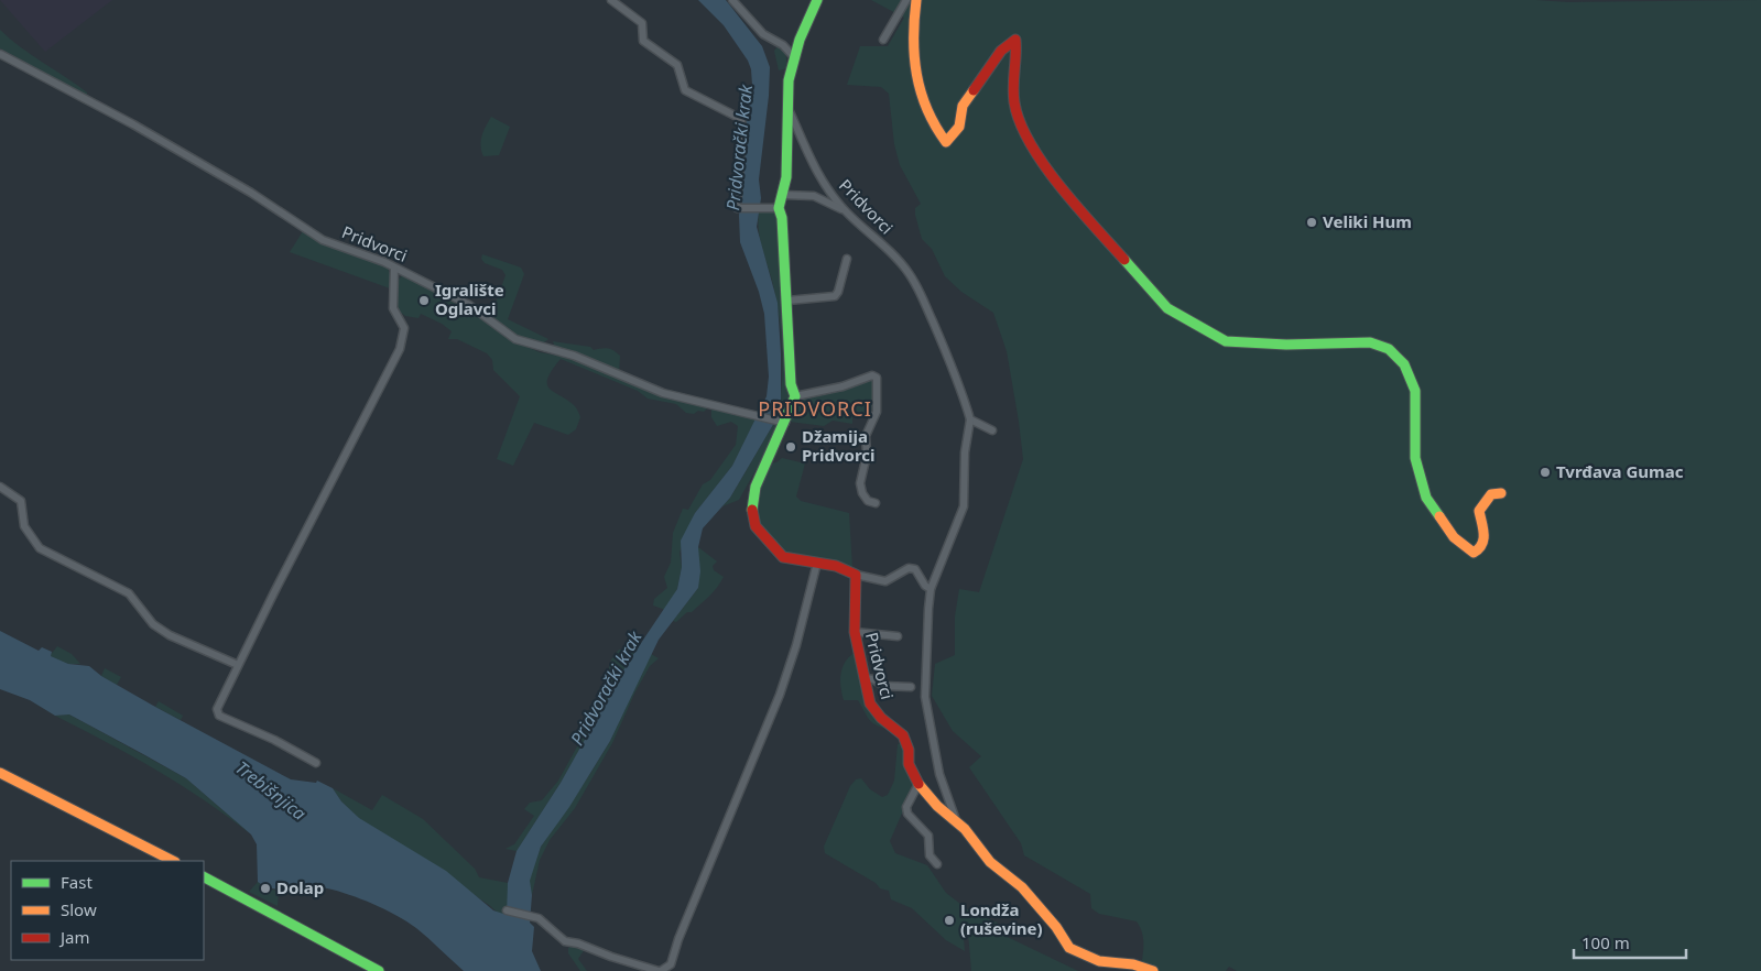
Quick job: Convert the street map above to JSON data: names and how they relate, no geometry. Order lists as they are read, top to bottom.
{
  "streets": {
    "street": ["Pridvorci"]
  },
  "districts": ["PRIDVORCI"],
  "water": ["Pridvorački krak", "Trebišnjica"],
  "places": [
    "Veliki Hum",
    "Igralište Oglavci",
    "Džamija Pridvorci",
    "Tvrđava Gumac",
    "Dolap",
    "Londža (ruševine)"
  ],
  "legend": ["Fast", "Slow", "Jam"],
  "scale_bar": "100 m"
}
